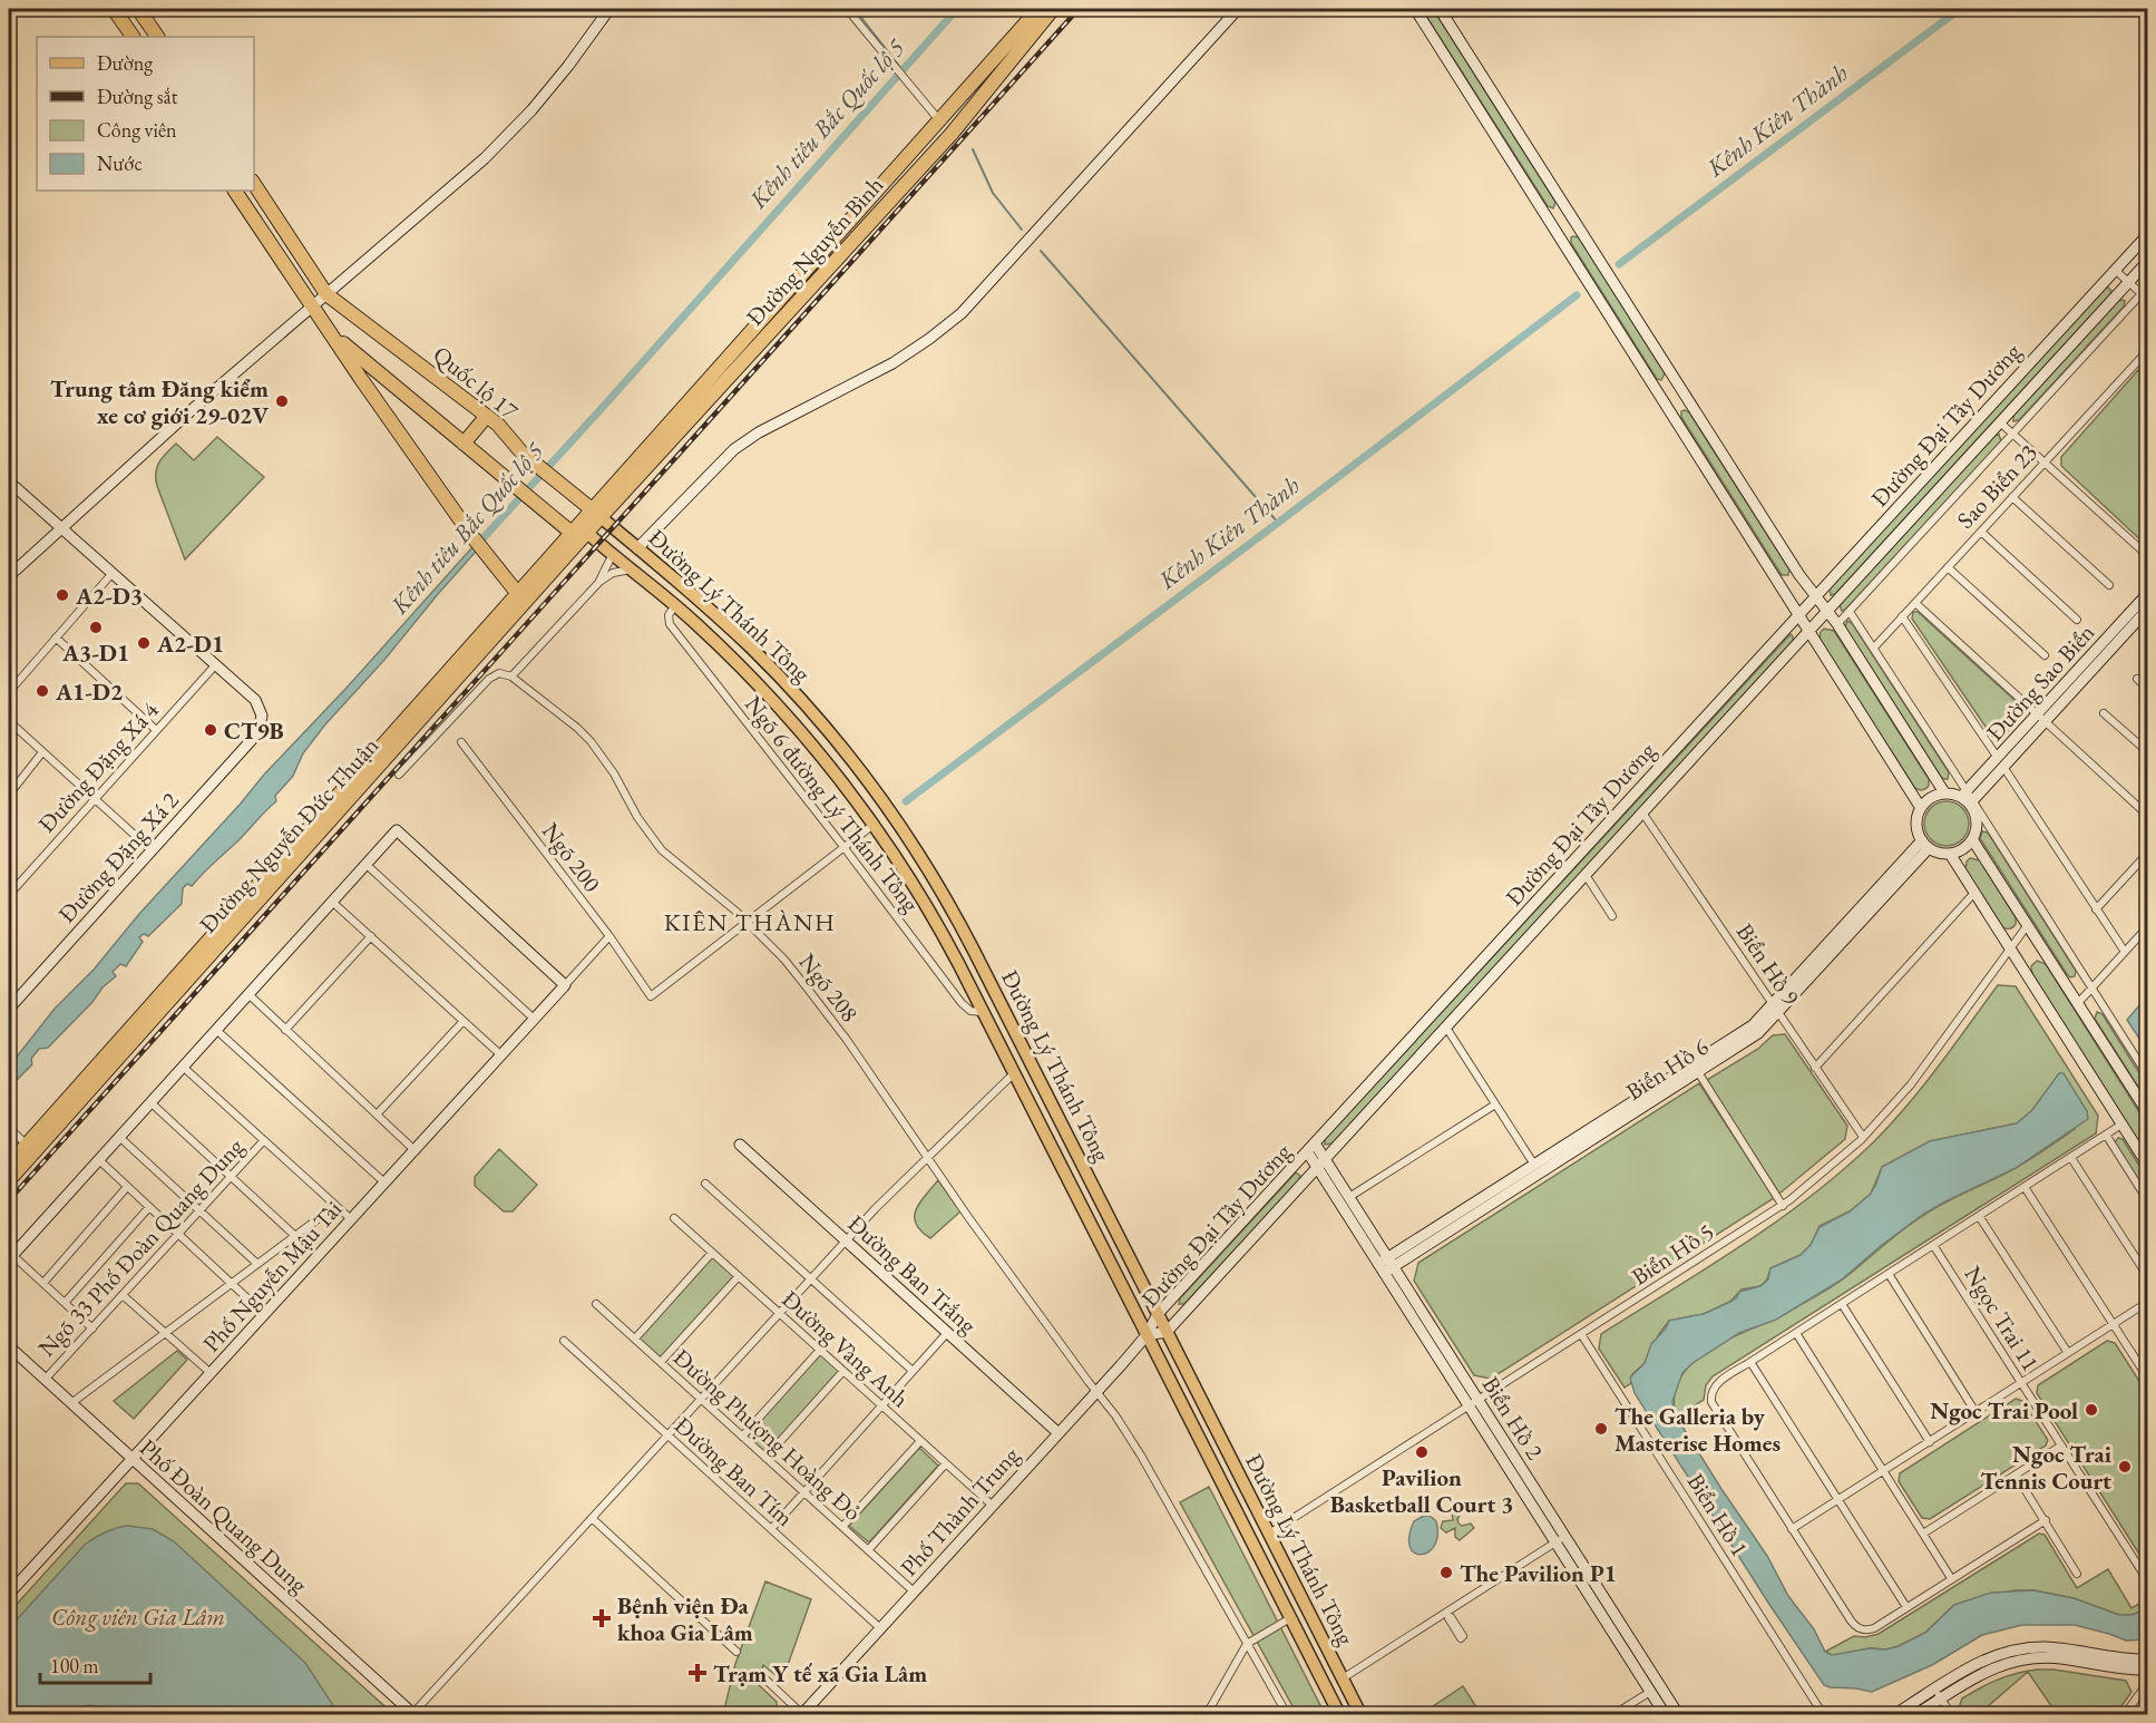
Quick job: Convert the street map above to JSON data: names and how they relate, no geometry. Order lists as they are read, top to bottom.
{
  "streets": {
    "highway": ["Đường Nguyễn Bình", "Quốc lộ 17", "Đường Nguyễn Đức Thuận"],
    "main road": ["Đường Lý Thánh Tông"],
    "street": [
      "Đường Đại Tây Dương",
      "Sao Biển 23",
      "Đường Sao Biển",
      "Đường Đặng Xá 4",
      "Ngõ 6 đường Lý Thánh Tông",
      "Đường Đặng Xá 2",
      "Ngõ 200",
      "Biển Hồ 9",
      "Ngõ 208",
      "Biển Hồ 6",
      "Ngõ 33 Phố Đoàn Quang Dung",
      "Biển Hồ 5",
      "Đường Ban Trắng",
      "Phố Nguyễn Mậu Tài",
      "Ngọc Trai 11",
      "Đường Vàng Anh",
      "Biển Hồ 2",
      "Đường Phượng Hoàng Đỏ",
      "Đường Ban Tím",
      "Phố Thành Trung",
      "Biển Hồ 1",
      "Phố Đoàn Quang Dung"
    ]
  },
  "crossings": [
    ["Đường Nguyễn Bình", "Quốc lộ 17"],
    ["Đường Nguyễn Bình", "Đường Lý Thánh Tông"],
    ["Đường Nguyễn Bình", "Đường Nguyễn Đức Thuận"],
    ["Quốc lộ 17", "Đường Lý Thánh Tông"],
    ["Quốc lộ 17", "Đường Nguyễn Đức Thuận"],
    ["Đường Đại Tây Dương", "Đường Lý Thánh Tông"],
    ["Đường Đại Tây Dương", "Biển Hồ 9"],
    ["Đường Đại Tây Dương", "Biển Hồ 2"],
    ["Đường Đại Tây Dương", "Phố Thành Trung"],
    ["Đường Lý Thánh Tông", "Ngõ 6 đường Lý Thánh Tông"],
    ["Đường Lý Thánh Tông", "Đường Nguyễn Đức Thuận"],
    ["Đường Lý Thánh Tông", "Biển Hồ 5"],
    ["Đường Lý Thánh Tông", "Phố Thành Trung"],
    ["Đường Sao Biển", "Biển Hồ 6"],
    ["Đường Đặng Xá 4", "Đường Đặng Xá 2"],
    ["Ngõ 200", "Ngõ 208"],
    ["Biển Hồ 9", "Biển Hồ 6"],
    ["Biển Hồ 9", "Biển Hồ 5"],
    ["Ngõ 208", "Phố Thành Trung"],
    ["Biển Hồ 6", "Biển Hồ 2"],
    ["Ngõ 33 Phố Đoàn Quang Dung", "Phố Đoàn Quang Dung"],
    ["Biển Hồ 5", "Biển Hồ 2"],
    ["Biển Hồ 5", "Biển Hồ 1"],
    ["Đường Ban Trắng", "Phố Thành Trung"],
    ["Phố Nguyễn Mậu Tài", "Phố Đoàn Quang Dung"],
    ["Đường Vàng Anh", "Phố Thành Trung"],
    ["Đường Phượng Hoàng Đỏ", "Phố Thành Trung"],
    ["Đường Ban Tím", "Phố Thành Trung"]
  ],
  "districts": ["KIÊN THÀNH"],
  "water": ["Kênh Kiên Thành", "Kênh tiêu Bắc Quốc lộ 5"],
  "parks": ["Công viên Gia Lâm"],
  "places": {
    "other": [
      "Trung tâm Đăng kiểm xe cơ giới 29-02V",
      "A2-D3",
      "A3-D1",
      "A2-D1",
      "A1-D2",
      "CT9B",
      "Ngoc Trai Pool",
      "The Galleria by Masterise Homes",
      "Pavilion Basketball Court 3",
      "Ngoc Trai Tennis Court",
      "The Pavilion P1"
    ],
    "health": ["Bệnh viện Đa khoa Gia Lâm", "Trạm Y tế xã Gia Lâm"]
  },
  "legend": [
    "Đường",
    "Đường sắt",
    "Công viên",
    "Nước"
  ],
  "scale_bar": "100 m"
}
